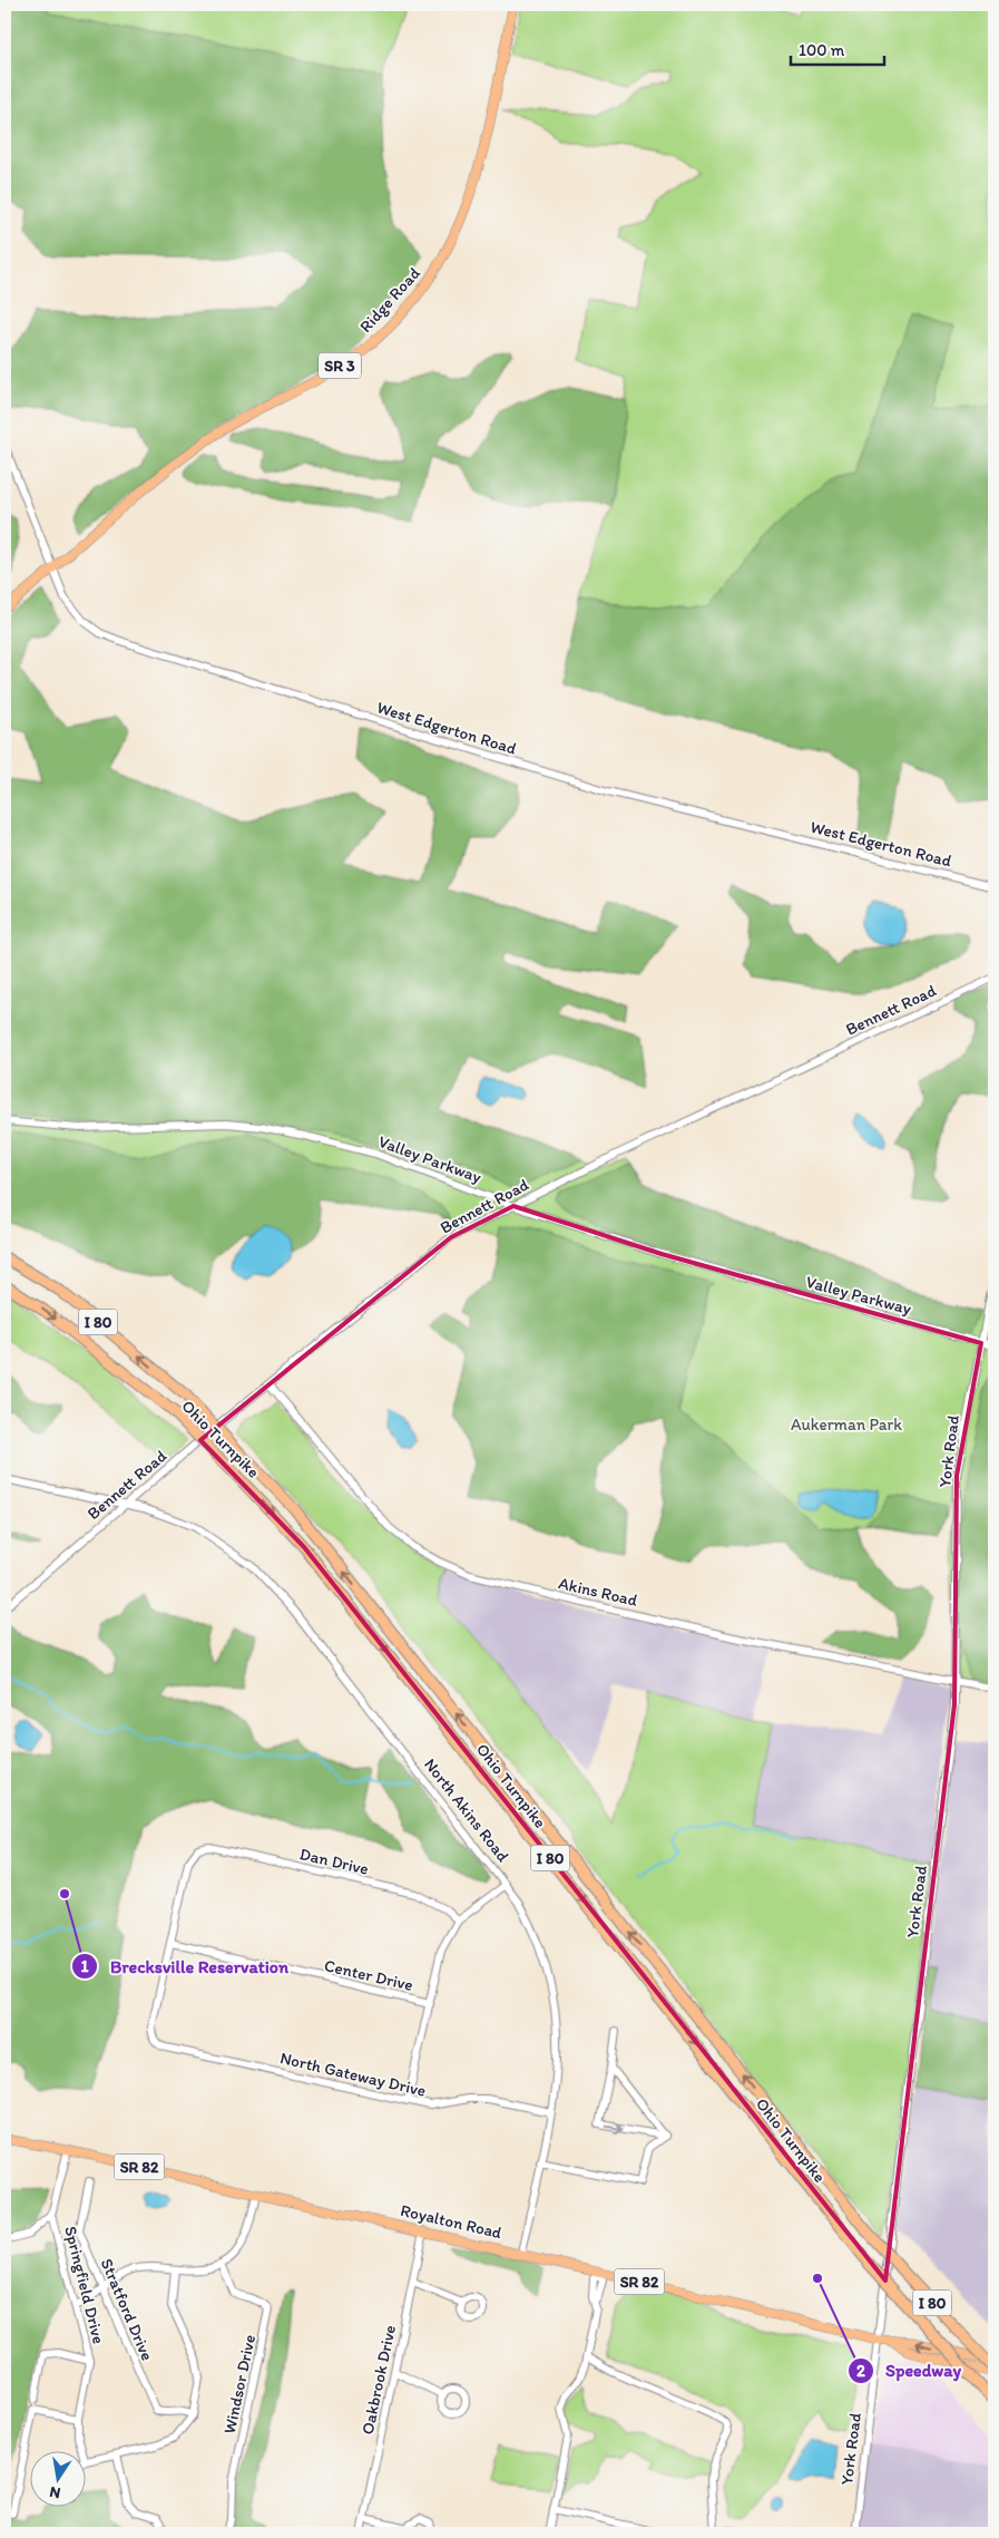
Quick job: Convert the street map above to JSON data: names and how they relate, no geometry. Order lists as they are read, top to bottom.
{
  "streets": {
    "highway": ["I 80", "Ohio Turnpike"],
    "main road": [
      "Ridge Road",
      "SR 3",
      "SR 82",
      "Royalton Road"
    ],
    "street": [
      "West Edgerton Road",
      "Bennett Road",
      "Valley Parkway",
      "York Road",
      "Akins Road",
      "North Akins Road",
      "Dan Drive",
      "Center Drive",
      "North Gateway Drive",
      "Springfield Drive",
      "Stratford Drive",
      "Oakbrook Drive",
      "Windsor Drive"
    ]
  },
  "crossings": [
    ["Ridge Road", "West Edgerton Road"],
    ["Bennett Road", "Valley Parkway"],
    ["Bennett Road", "Akins Road"],
    ["Bennett Road", "North Akins Road"],
    ["Valley Parkway", "York Road"],
    ["Ohio Turnpike", "Royalton Road"],
    ["York Road", "Akins Road"],
    ["York Road", "Royalton Road"],
    ["North Akins Road", "North Gateway Drive"],
    ["North Akins Road", "Royalton Road"],
    ["Dan Drive", "Center Drive"],
    ["Dan Drive", "North Gateway Drive"],
    ["Center Drive", "North Gateway Drive"],
    ["Royalton Road", "Springfield Drive"],
    ["Royalton Road", "Oakbrook Drive"]
  ],
  "parks": ["Aukerman Park"],
  "places": ["Brecksville Reservation", "Speedway"],
  "scale_bar": "100 m",
  "north": "bottom"
}
